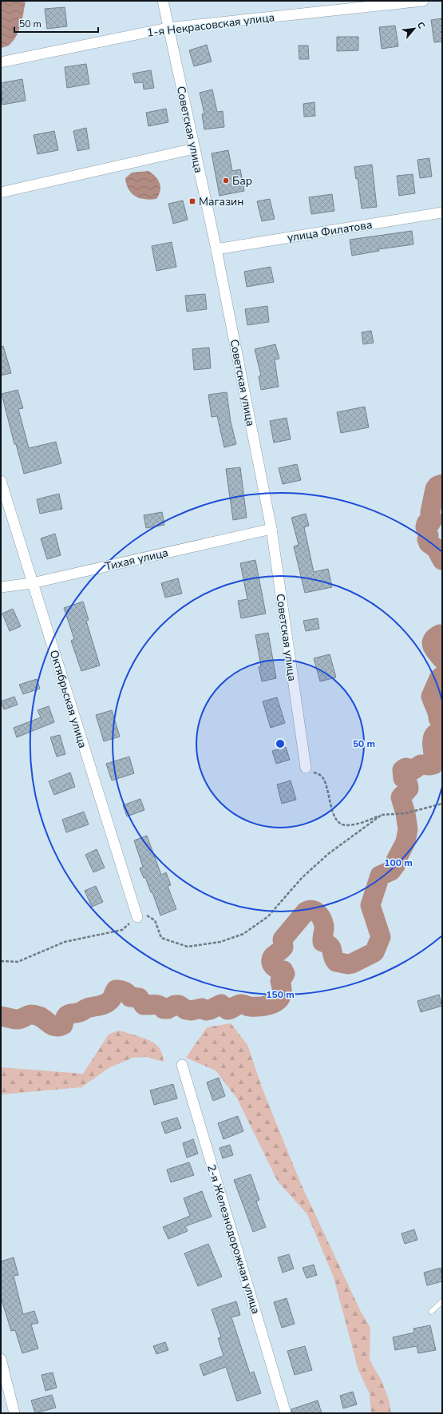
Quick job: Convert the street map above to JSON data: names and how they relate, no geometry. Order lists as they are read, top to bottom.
{
  "streets": {
    "street": [
      "1-я Некрасовская улица",
      "Советская улица",
      "улица Филатова",
      "Тихая улица",
      "Октябрьская улица",
      "2-я Железнодорожная улица"
    ]
  },
  "crossings": [
    ["1-я Некрасовская улица", "Советская улица"],
    ["Советская улица", "улица Филатова"],
    ["Советская улица", "Тихая улица"],
    ["Тихая улица", "Октябрьская улица"]
  ],
  "places": {
    "other": ["Бар"],
    "transit": ["Магазин"]
  },
  "scale_bar": "50 m",
  "north": "top right",
  "rings": ["50 m", "100 m", "150 m"]
}
